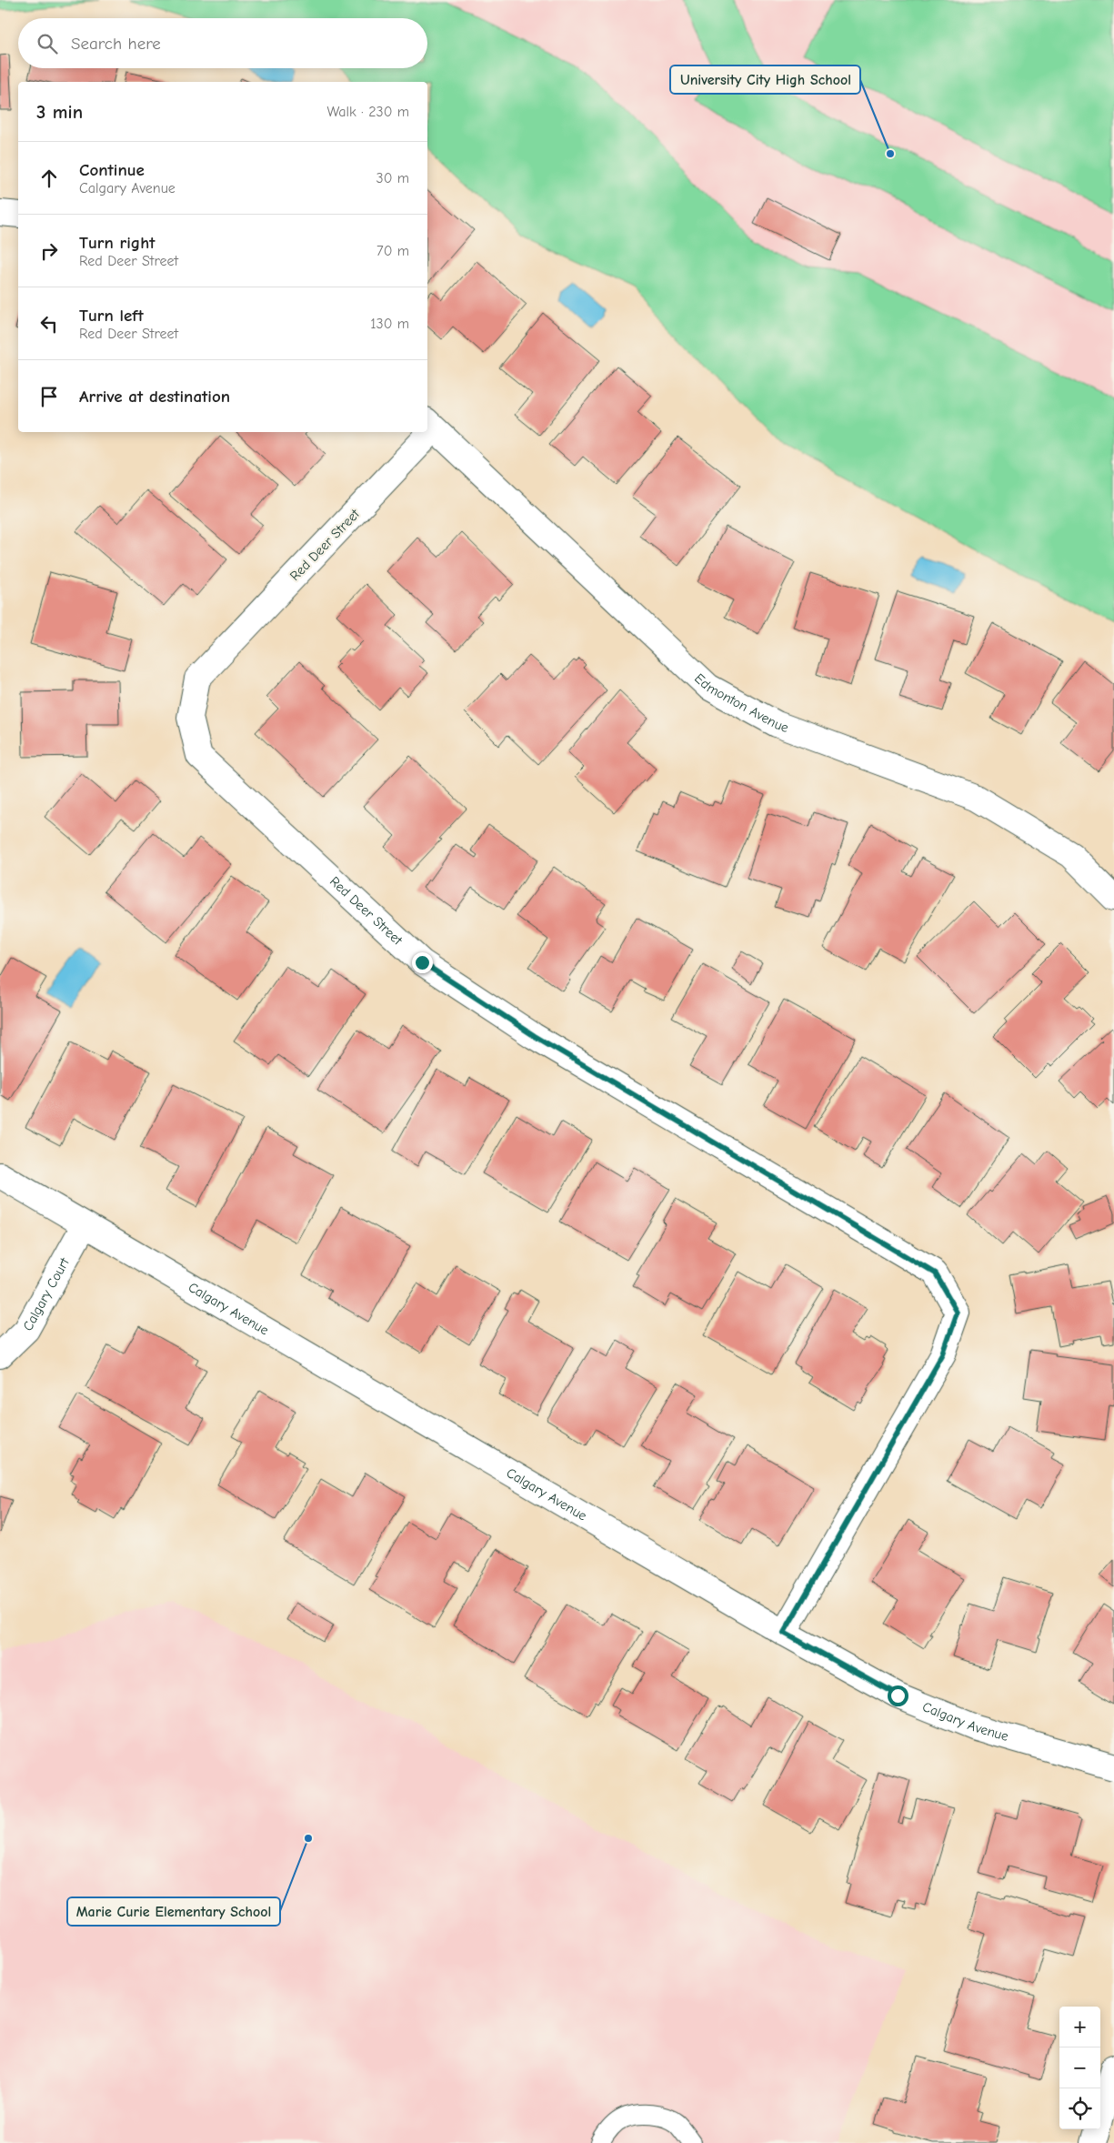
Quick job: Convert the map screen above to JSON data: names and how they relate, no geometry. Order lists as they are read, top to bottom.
{
  "streets": {
    "street": [
      "Red Deer Street",
      "Edmonton Avenue",
      "Calgary Court",
      "Calgary Avenue"
    ]
  },
  "crossings": [
    ["Red Deer Street", "Calgary Avenue"],
    ["Calgary Court", "Calgary Avenue"]
  ],
  "places": ["University City High School", "Marie Curie Elementary School"],
  "page": {
    "search": "Search here",
    "heading": ["3 min", "Walk · 230 m"],
    "list": [
      ["Continue", "Calgary Avenue", "30 m"],
      ["Turn right", "Red Deer Street", "70 m"],
      ["Turn left", "Red Deer Street", "130 m"],
      "Arrive at destination"
    ],
    "map_buttons": ["+", "−"]
  }
}
